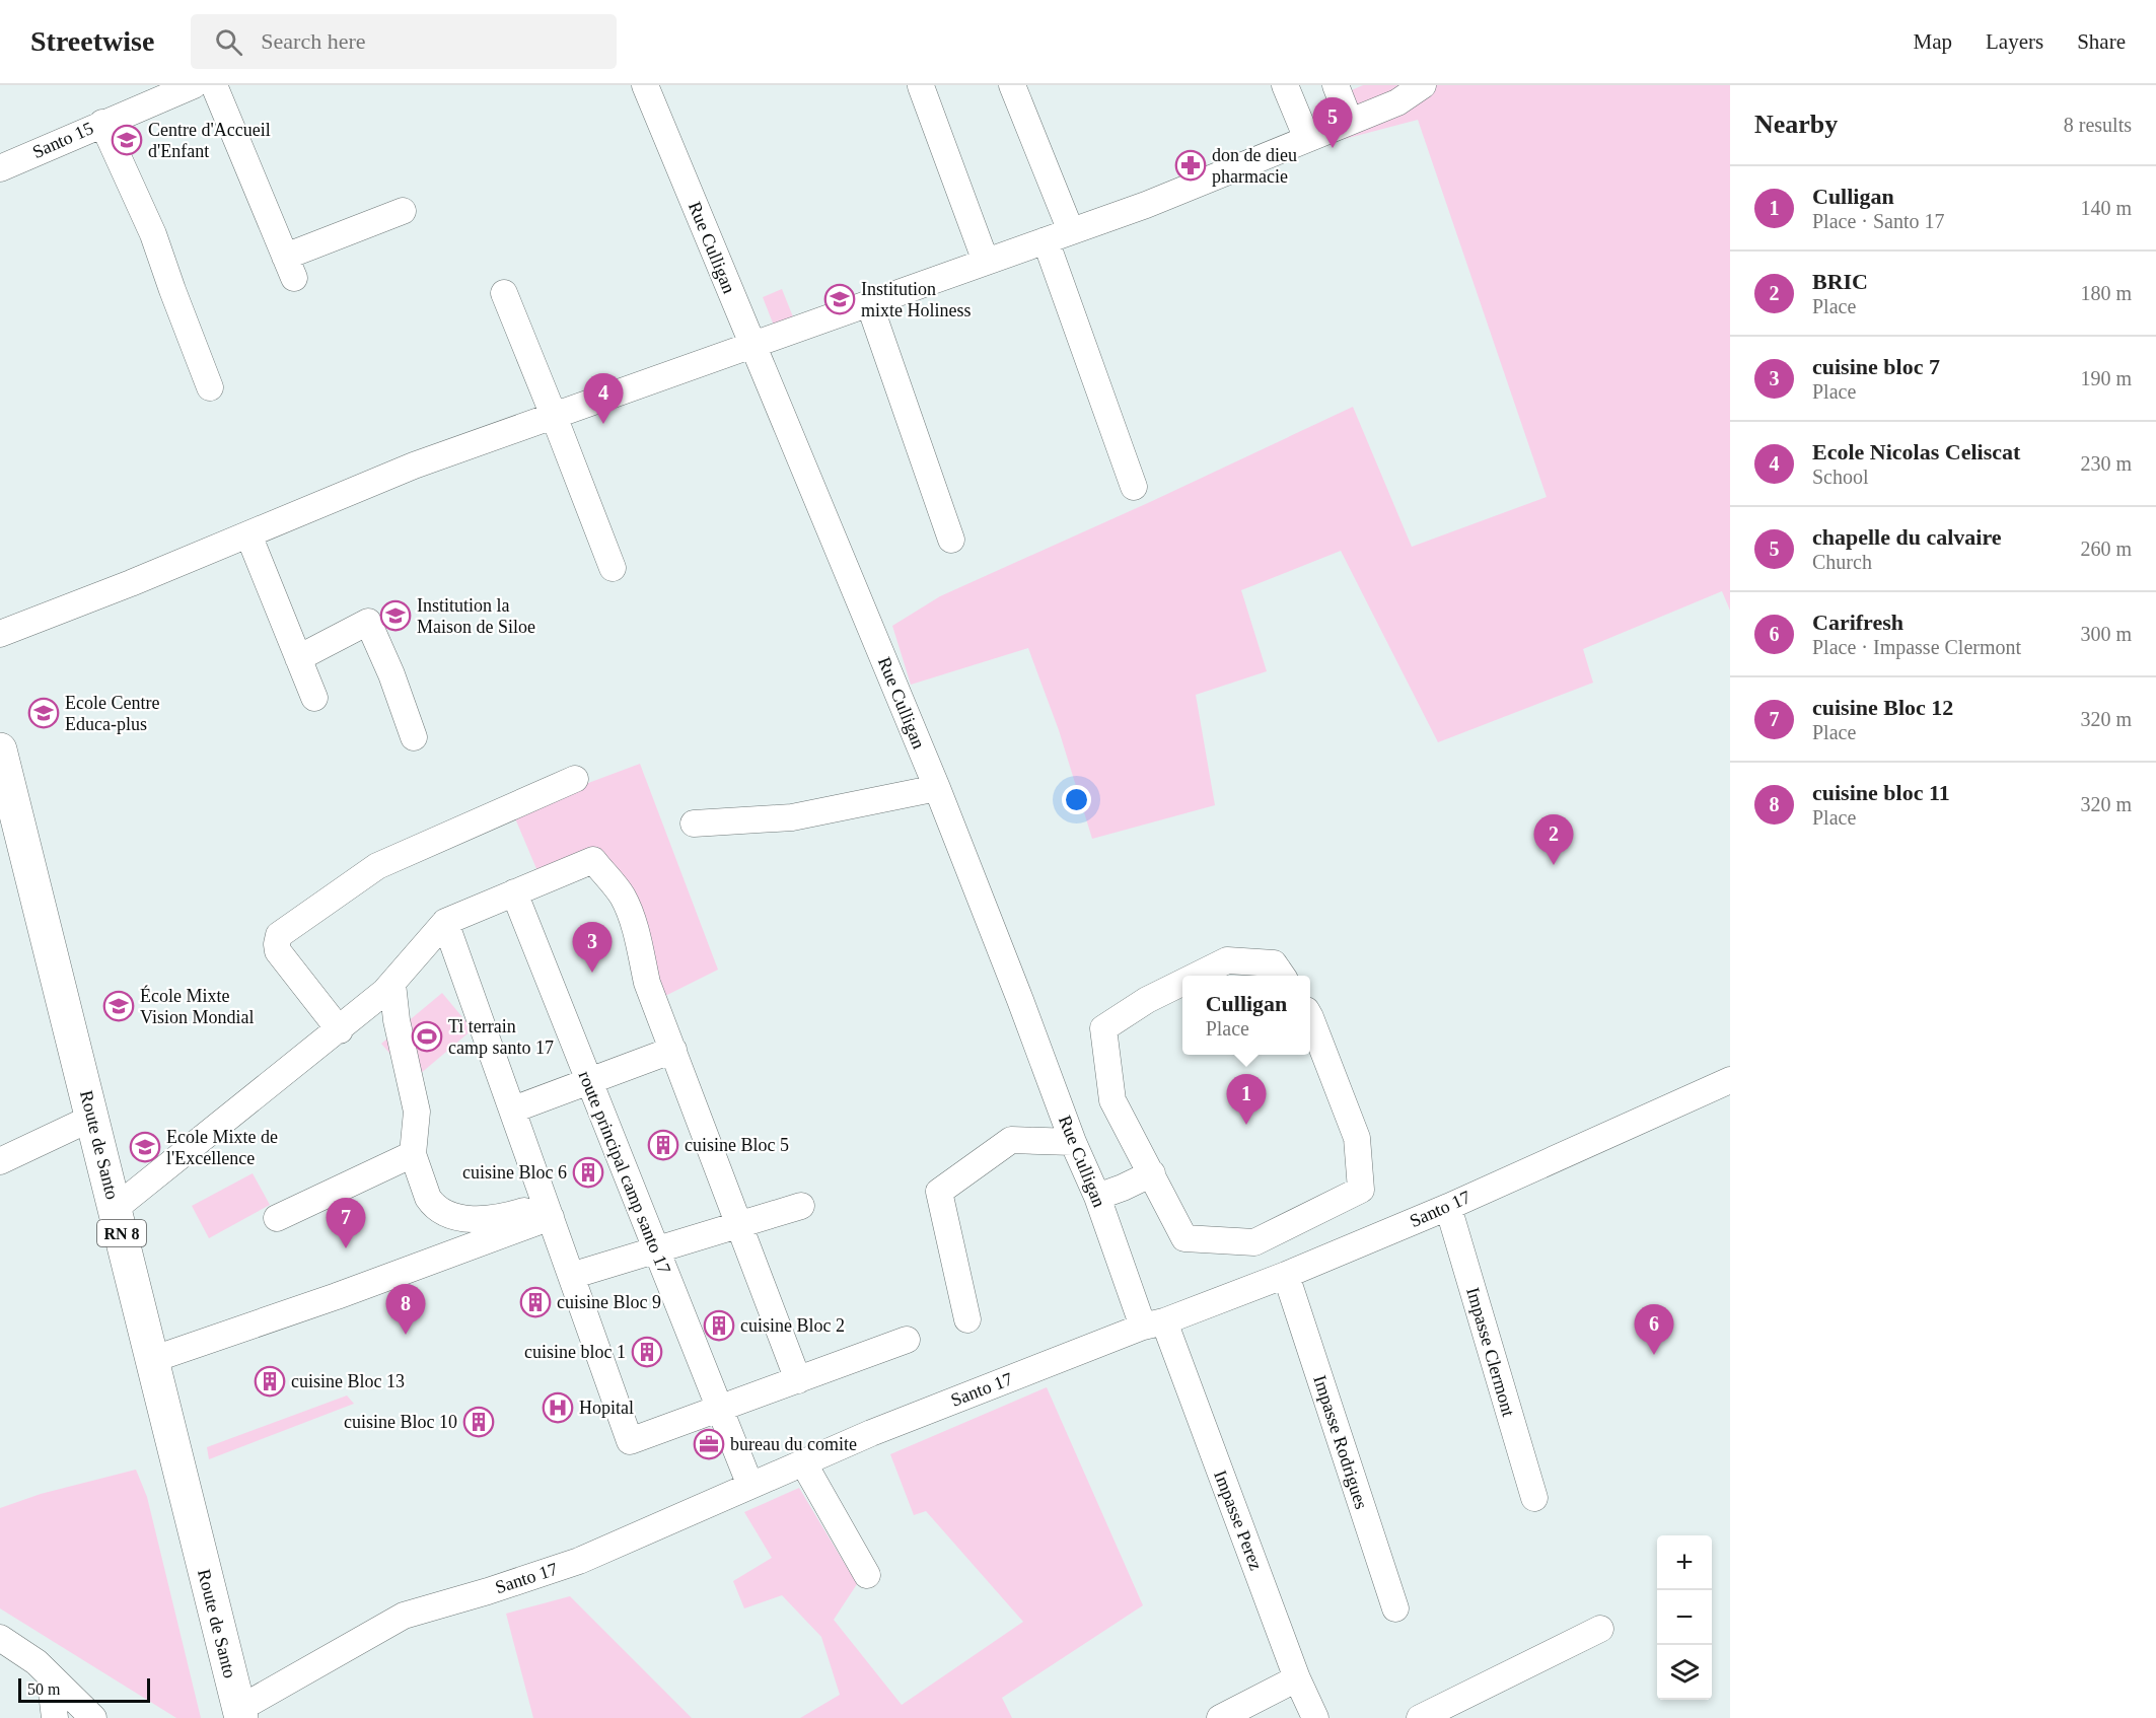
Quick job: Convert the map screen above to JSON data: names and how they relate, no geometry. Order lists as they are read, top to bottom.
{
  "streets": {
    "main road": ["Route de Santo", "RN 8"],
    "street": [
      "Santo 15",
      "Rue Culligan",
      "route principal camp santo 17",
      "Santo 17",
      "Impasse Clermont",
      "Impasse Rodrigues",
      "Impasse Perez"
    ]
  },
  "crossings": [
    ["Rue Culligan", "Santo 17"],
    ["Rue Culligan", "Impasse Perez"],
    ["Route de Santo", "Santo 17"],
    ["route principal camp santo 17", "Santo 17"],
    ["Santo 17", "Impasse Clermont"],
    ["Santo 17", "Impasse Rodrigues"],
    ["Santo 17", "Impasse Perez"]
  ],
  "places": {
    "school or university": [
      "Centre d'Accueil d'Enfant",
      "Institution mixte Holiness",
      "Institution la Maison de Siloe",
      "Ecole Centre Educa-plus",
      "École Mixte Vision Mondial",
      "Ecole Mixte de l'Excellence"
    ],
    "pharmacy": ["don de dieu pharmacie"],
    "sports": ["Ti terrain camp santo 17"],
    "building": [
      "cuisine Bloc 5",
      "cuisine Bloc 6",
      "cuisine Bloc 9",
      "cuisine Bloc 2",
      "cuisine bloc 1",
      "cuisine Bloc 13",
      "cuisine Bloc 10"
    ],
    "hospital": ["Hopital"],
    "office": ["bureau du comite"]
  },
  "scale_bar": "50 m",
  "page": {
    "header": "Streetwise",
    "search": "Search here",
    "nav": ["Map", "Layers", "Share"],
    "heading": ["Nearby", "8 results"],
    "pins": [
      "5",
      "4",
      "2",
      "3",
      "1",
      "7",
      "8",
      "6"
    ],
    "list": [
      {
        "mark": "1",
        "name": "Culligan",
        "note": "Place · Santo 17",
        "value": "140 m"
      },
      {
        "mark": "2",
        "name": "BRIC",
        "note": "Place",
        "value": "180 m"
      },
      {
        "mark": "3",
        "name": "cuisine bloc 7",
        "note": "Place",
        "value": "190 m"
      },
      {
        "mark": "4",
        "name": "Ecole Nicolas Celiscat",
        "note": "School",
        "value": "230 m"
      },
      {
        "mark": "5",
        "name": "chapelle du calvaire",
        "note": "Church",
        "value": "260 m"
      },
      {
        "mark": "6",
        "name": "Carifresh",
        "note": "Place · Impasse Clermont",
        "value": "300 m"
      },
      {
        "mark": "7",
        "name": "cuisine Bloc 12",
        "note": "Place",
        "value": "320 m"
      },
      {
        "mark": "8",
        "name": "cuisine bloc 11",
        "note": "Place",
        "value": "320 m"
      }
    ],
    "popup": ["Culligan", "Place"],
    "map_buttons": ["+", "−"],
    "scale": "50 m"
  }
}
